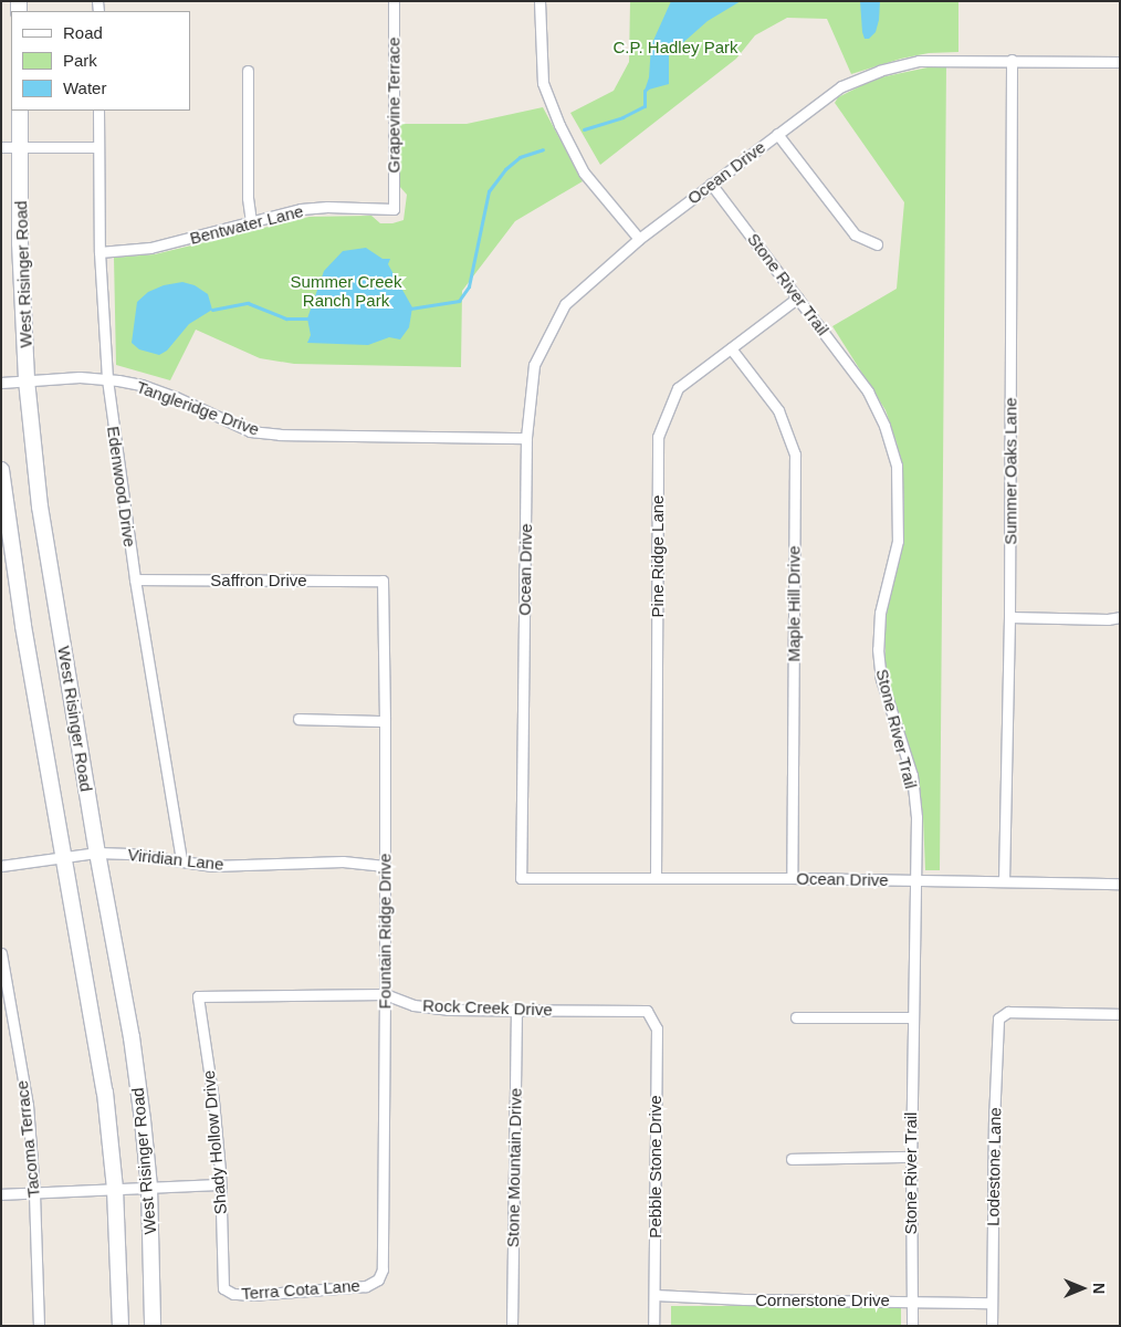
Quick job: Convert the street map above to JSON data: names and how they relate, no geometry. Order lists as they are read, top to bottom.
{
  "streets": {
    "main road": ["West Risinger Road"],
    "street": [
      "Grapevine Terrace",
      "Ocean Drive",
      "Bentwater Lane",
      "Stone River Trail",
      "Tangleridge Drive",
      "Summer Oaks Lane",
      "Edenwood Drive",
      "Pine Ridge Lane",
      "Saffron Drive",
      "Maple Hill Drive",
      "Viridian Lane",
      "Fountain Ridge Drive",
      "Rock Creek Drive",
      "Tacoma Terrace",
      "Shady Hollow Drive",
      "Pebble Stone Drive",
      "Lodestone Lane",
      "Stone Mountain Drive",
      "Terra Cota Lane",
      "Cornerstone Drive"
    ]
  },
  "crossings": [
    ["Grapevine Terrace", "Bentwater Lane"],
    ["Ocean Drive", "Stone River Trail"],
    ["Ocean Drive", "Tangleridge Drive"],
    ["Ocean Drive", "Summer Oaks Lane"],
    ["Ocean Drive", "Pine Ridge Lane"],
    ["Ocean Drive", "Maple Hill Drive"],
    ["Bentwater Lane", "Edenwood Drive"],
    ["West Risinger Road", "Tangleridge Drive"],
    ["West Risinger Road", "Viridian Lane"],
    ["Stone River Trail", "Pine Ridge Lane"],
    ["Stone River Trail", "Cornerstone Drive"],
    ["Tangleridge Drive", "Edenwood Drive"],
    ["Edenwood Drive", "Saffron Drive"],
    ["Edenwood Drive", "Viridian Lane"],
    ["Pine Ridge Lane", "Maple Hill Drive"],
    ["Saffron Drive", "Fountain Ridge Drive"],
    ["Viridian Lane", "Fountain Ridge Drive"],
    ["Fountain Ridge Drive", "Rock Creek Drive"],
    ["Fountain Ridge Drive", "Terra Cota Lane"],
    ["Rock Creek Drive", "Shady Hollow Drive"],
    ["Rock Creek Drive", "Pebble Stone Drive"],
    ["Rock Creek Drive", "Stone Mountain Drive"],
    ["Shady Hollow Drive", "Terra Cota Lane"],
    ["Pebble Stone Drive", "Cornerstone Drive"],
    ["Lodestone Lane", "Cornerstone Drive"]
  ],
  "parks": ["C.P. Hadley Park", "Summer Creek Ranch Park"],
  "legend": ["Road", "Park", "Water"],
  "north": "right"
}
